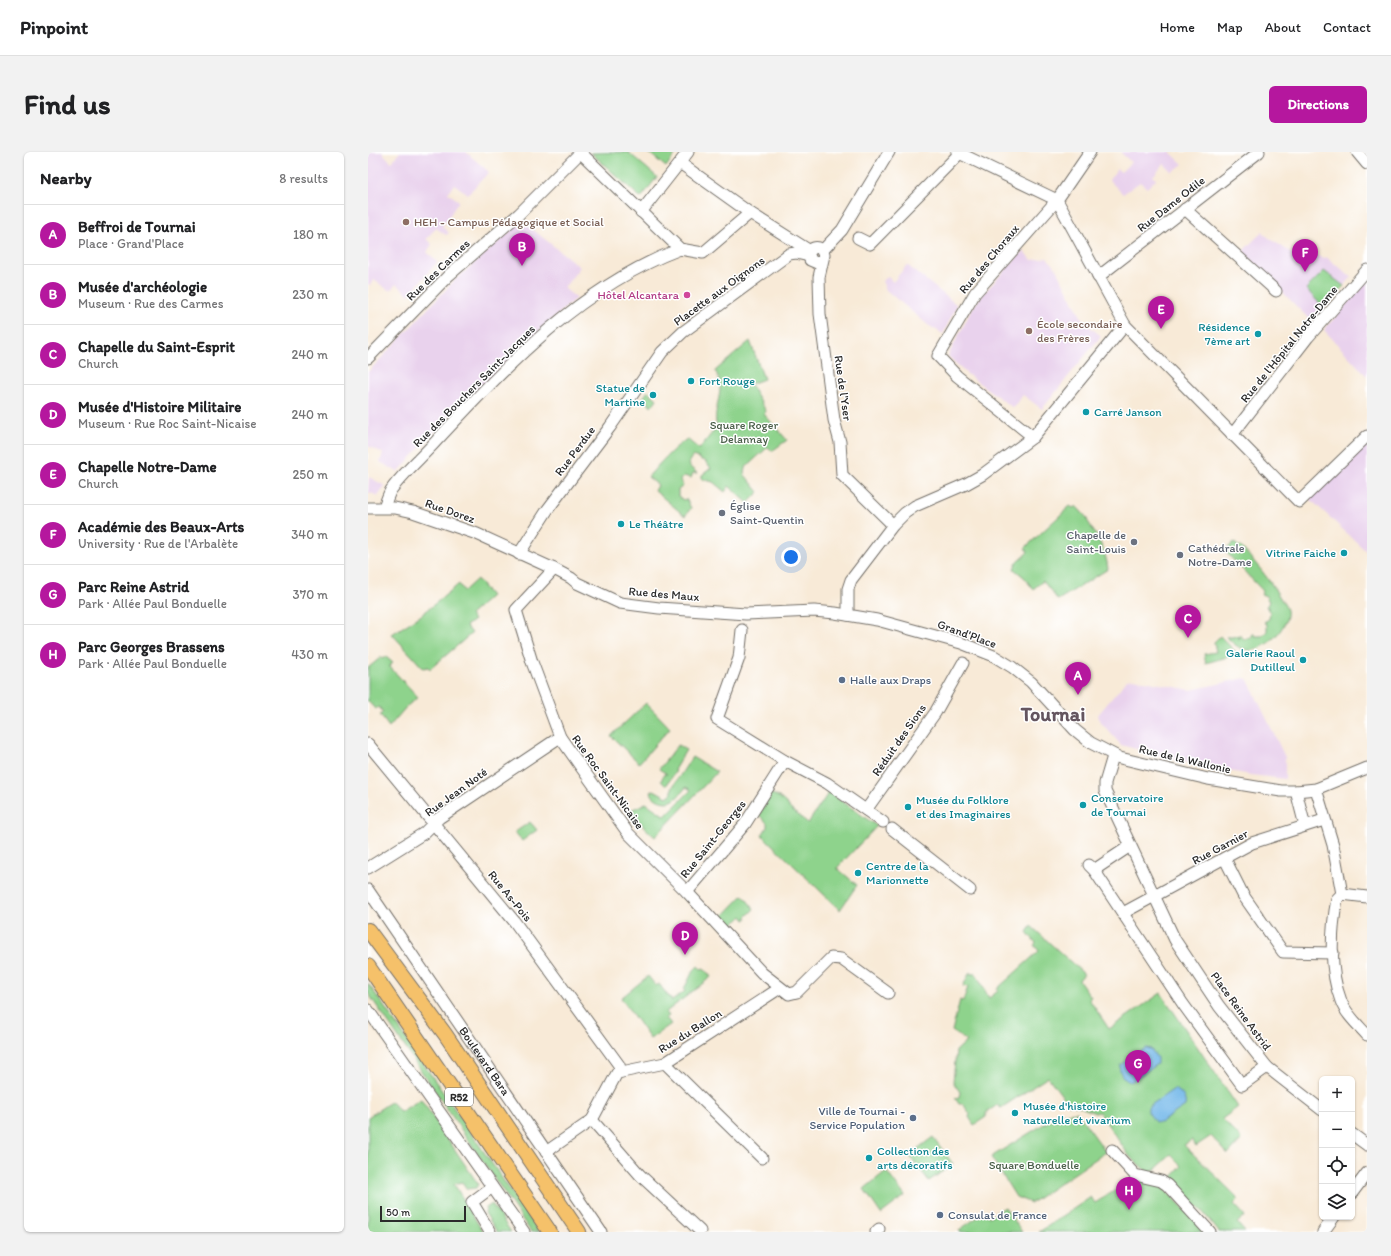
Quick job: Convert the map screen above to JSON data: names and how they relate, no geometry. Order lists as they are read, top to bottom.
{
  "streets": {
    "main road": ["Boulevard Bara", "R52"],
    "street": [
      "Rue Dame Odile",
      "Rue des Choraux",
      "Rue des Carmes",
      "Placette aux Oignons",
      "Rue de l'Hôpital Notre-Dame",
      "Rue des Bouchers Saint-Jacques",
      "Rue de l'Yser",
      "Rue Perdue",
      "Rue Dorez",
      "Rue des Maux",
      "Grand'Place",
      "Réduit des Sions",
      "Rue de la Wallonie",
      "Rue Roc Saint-Nicaise",
      "Rue Jean Noté",
      "Rue Saint-Georges",
      "Rue Garnier",
      "Rue As-Pois",
      "Place Reine Astrid",
      "Rue du Ballon"
    ]
  },
  "crossings": [
    ["Placette aux Oignons", "Rue de l'Yser"],
    ["Placette aux Oignons", "Rue Perdue"],
    ["Rue des Bouchers Saint-Jacques", "Rue Dorez"],
    ["Rue Perdue", "Rue Dorez"],
    ["Rue Perdue", "Rue des Maux"],
    ["Rue Dorez", "Rue des Maux"],
    ["Rue des Maux", "Grand'Place"],
    ["Rue des Maux", "Rue Roc Saint-Nicaise"],
    ["Grand'Place", "Rue de la Wallonie"],
    ["Rue de la Wallonie", "Place Reine Astrid"],
    ["Rue Roc Saint-Nicaise", "Rue Jean Noté"],
    ["Rue Roc Saint-Nicaise", "Rue Saint-Georges"],
    ["Rue Roc Saint-Nicaise", "Rue du Ballon"],
    ["Rue Jean Noté", "Rue As-Pois"],
    ["Rue Garnier", "Place Reine Astrid"],
    ["Rue As-Pois", "Rue du Ballon"]
  ],
  "districts": ["Tournai"],
  "parks": ["Square Roger Delannay", "Square Bonduelle"],
  "places": [
    "HEH - Campus Pédagogique et Social",
    "Hôtel Alcantara",
    "École secondaire des Frères",
    "Résidence 7ème art",
    "Fort Rouge",
    "Statue de Martine",
    "Carré Janson",
    "Église Saint-Quentin",
    "Le Théâtre",
    "Chapelle de Saint-Louis",
    "Vitrine Faiche",
    "Cathédrale Notre-Dame",
    "Galerie Raoul Dutilleul",
    "Halle aux Draps",
    "Conservatoire de Tournai",
    "Musée du Folklore et des Imaginaires",
    "Centre de la Marionnette",
    "Musée d'histoire naturelle et vivarium",
    "Ville de Tournai - Service Population",
    "Collection des arts décoratifs",
    "Consulat de France"
  ],
  "scale_bar": "50 m",
  "page": {
    "header": "Pinpoint",
    "nav": [
      "Home",
      "Map",
      "About",
      "Contact"
    ],
    "buttons": "Directions",
    "title": "Find us",
    "heading": ["Nearby", "8 results"],
    "list": [
      {
        "mark": "A",
        "name": "Beffroi de Tournai",
        "note": "Place · Grand'Place",
        "value": "180 m"
      },
      {
        "mark": "B",
        "name": "Musée d'archéologie",
        "note": "Museum · Rue des Carmes",
        "value": "230 m"
      },
      {
        "mark": "C",
        "name": "Chapelle du Saint-Esprit",
        "note": "Church",
        "value": "240 m"
      },
      {
        "mark": "D",
        "name": "Musée d'Histoire Militaire",
        "note": "Museum · Rue Roc Saint-Nicaise",
        "value": "240 m"
      },
      {
        "mark": "E",
        "name": "Chapelle Notre-Dame",
        "note": "Church",
        "value": "250 m"
      },
      {
        "mark": "F",
        "name": "Académie des Beaux-Arts",
        "note": "University · Rue de l'Arbalète",
        "value": "340 m"
      },
      {
        "mark": "G",
        "name": "Parc Reine Astrid",
        "note": "Park · Allée Paul Bonduelle",
        "value": "370 m"
      },
      {
        "mark": "H",
        "name": "Parc Georges Brassens",
        "note": "Park · Allée Paul Bonduelle",
        "value": "430 m"
      }
    ],
    "pins": [
      "B",
      "F",
      "E",
      "C",
      "A",
      "D",
      "G",
      "H"
    ],
    "map_buttons": ["+", "−"],
    "scale": "50 m"
  }
}
